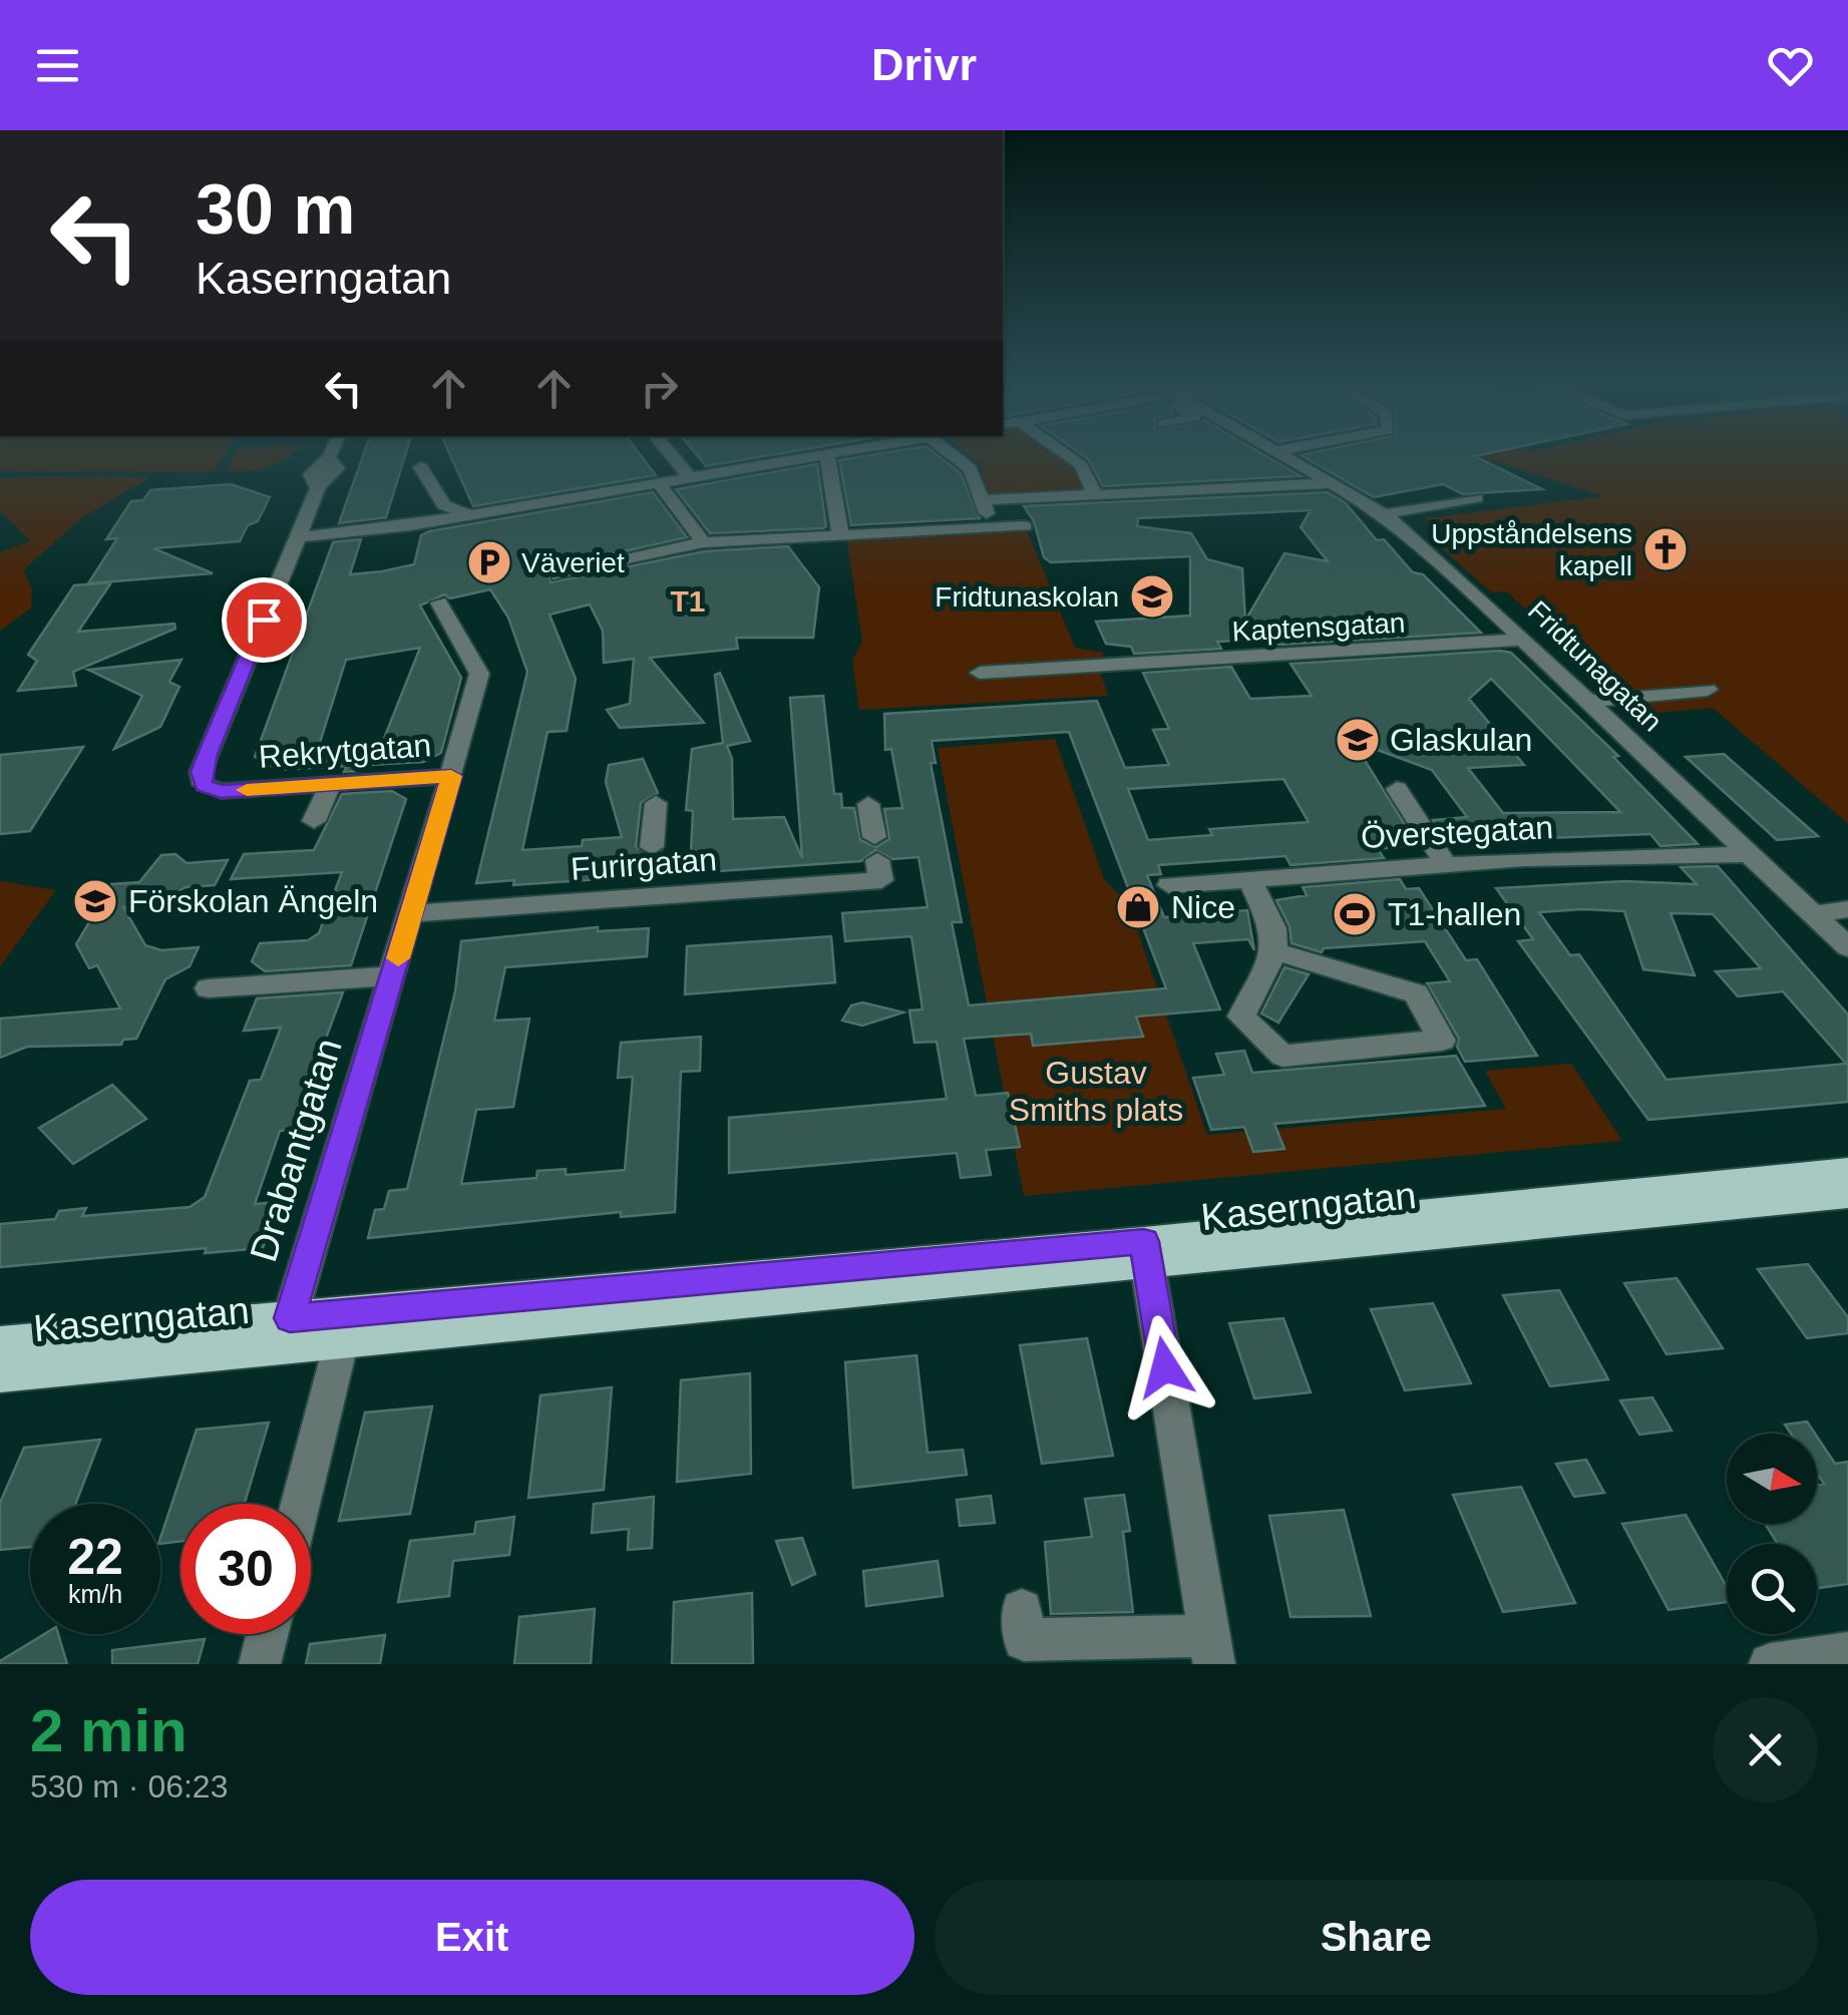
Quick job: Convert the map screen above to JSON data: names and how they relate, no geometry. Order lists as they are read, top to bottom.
{
  "streets": {
    "main road": ["Kaserngatan"],
    "street": [
      "Kaptensgatan",
      "Fridtunagatan",
      "Rekrytgatan",
      "Överstegatan",
      "Furirgatan",
      "Drabantgatan"
    ]
  },
  "crossings": [
    ["Kaptensgatan", "Fridtunagatan"],
    ["Fridtunagatan", "Överstegatan"],
    ["Rekrytgatan", "Drabantgatan"],
    ["Furirgatan", "Drabantgatan"],
    ["Drabantgatan", "Kaserngatan"]
  ],
  "districts": ["T1"],
  "parks": ["Gustav Smiths plats"],
  "places": {
    "church": ["Uppståndelsens kapell"],
    "parking": ["Väveriet"],
    "school or university": ["Fridtunaskolan", "Glaskulan", "Förskolan Ängeln"],
    "shop": ["Nice"],
    "sports": ["T1-hallen"]
  },
  "north": "right",
  "page": {
    "header": "Drivr",
    "turn": ["30 m", "Kaserngatan"],
    "speed": "22 km/h",
    "limit": "30",
    "heading": ["2 min", "530 m · 06:23"],
    "buttons": ["Exit", "Share"]
  }
}
